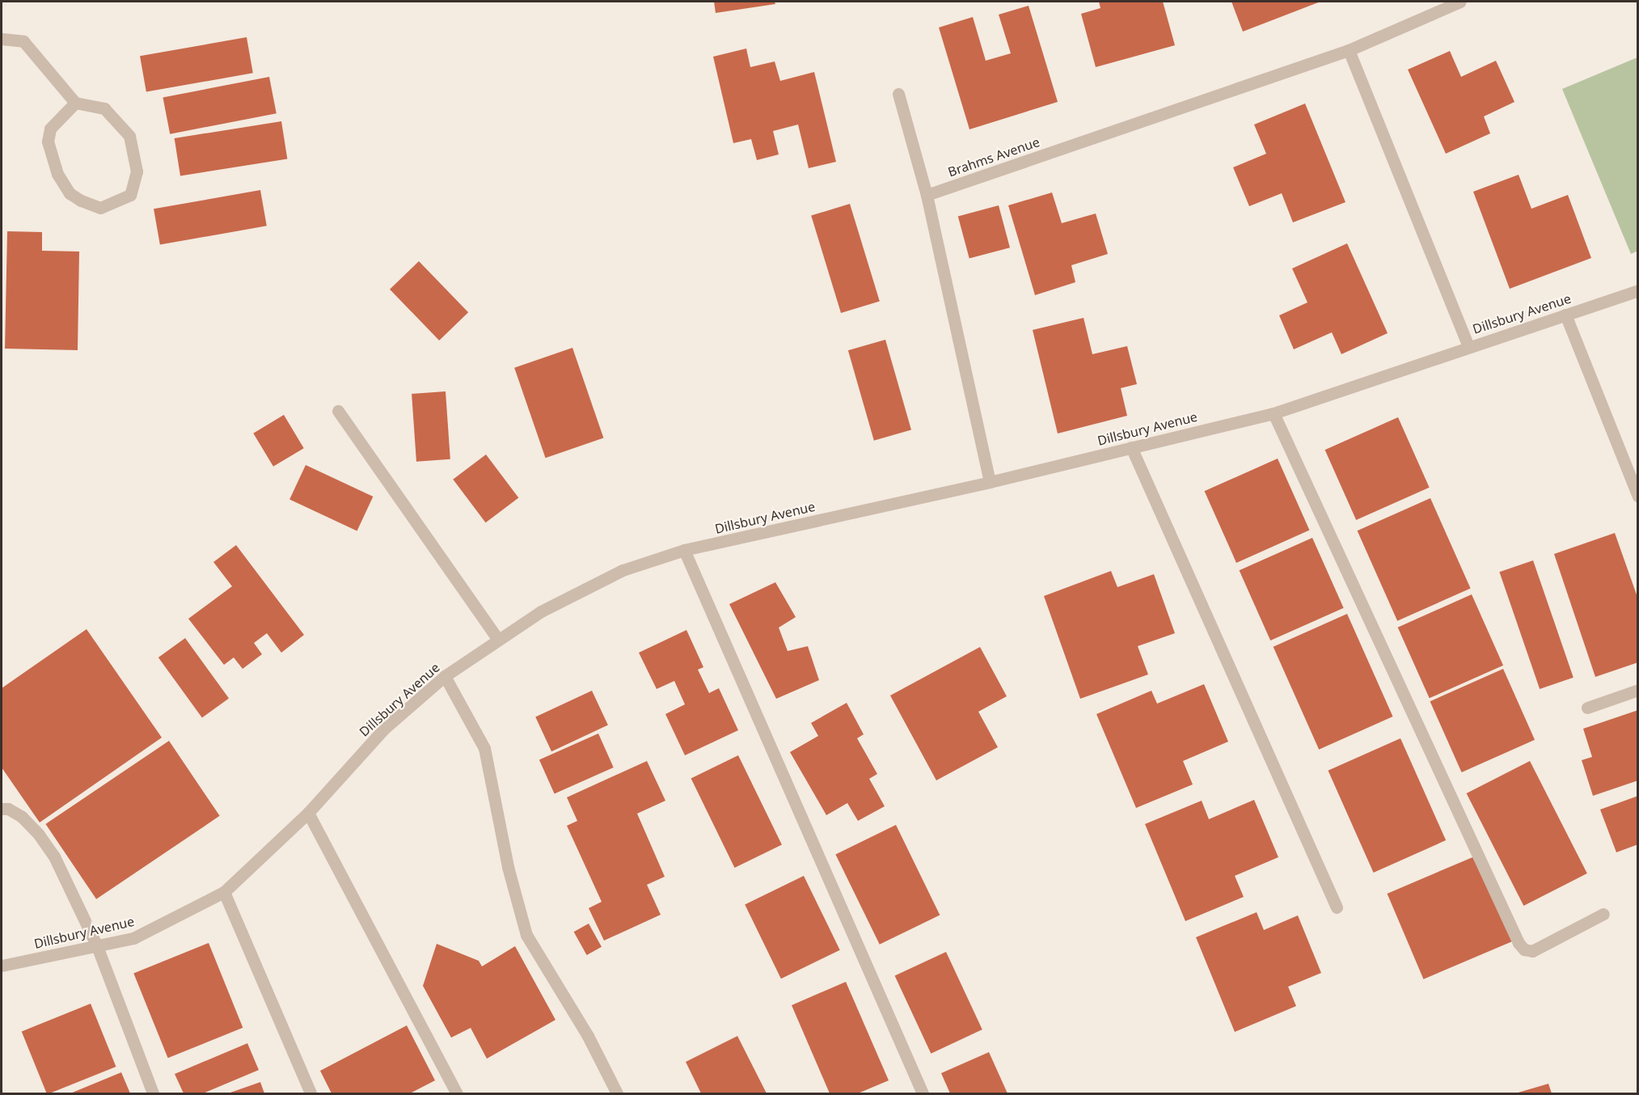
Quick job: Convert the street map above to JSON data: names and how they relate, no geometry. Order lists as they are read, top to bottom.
{
  "streets": {
    "street": ["Brahms Avenue", "Dillsbury Avenue"]
  }
}
